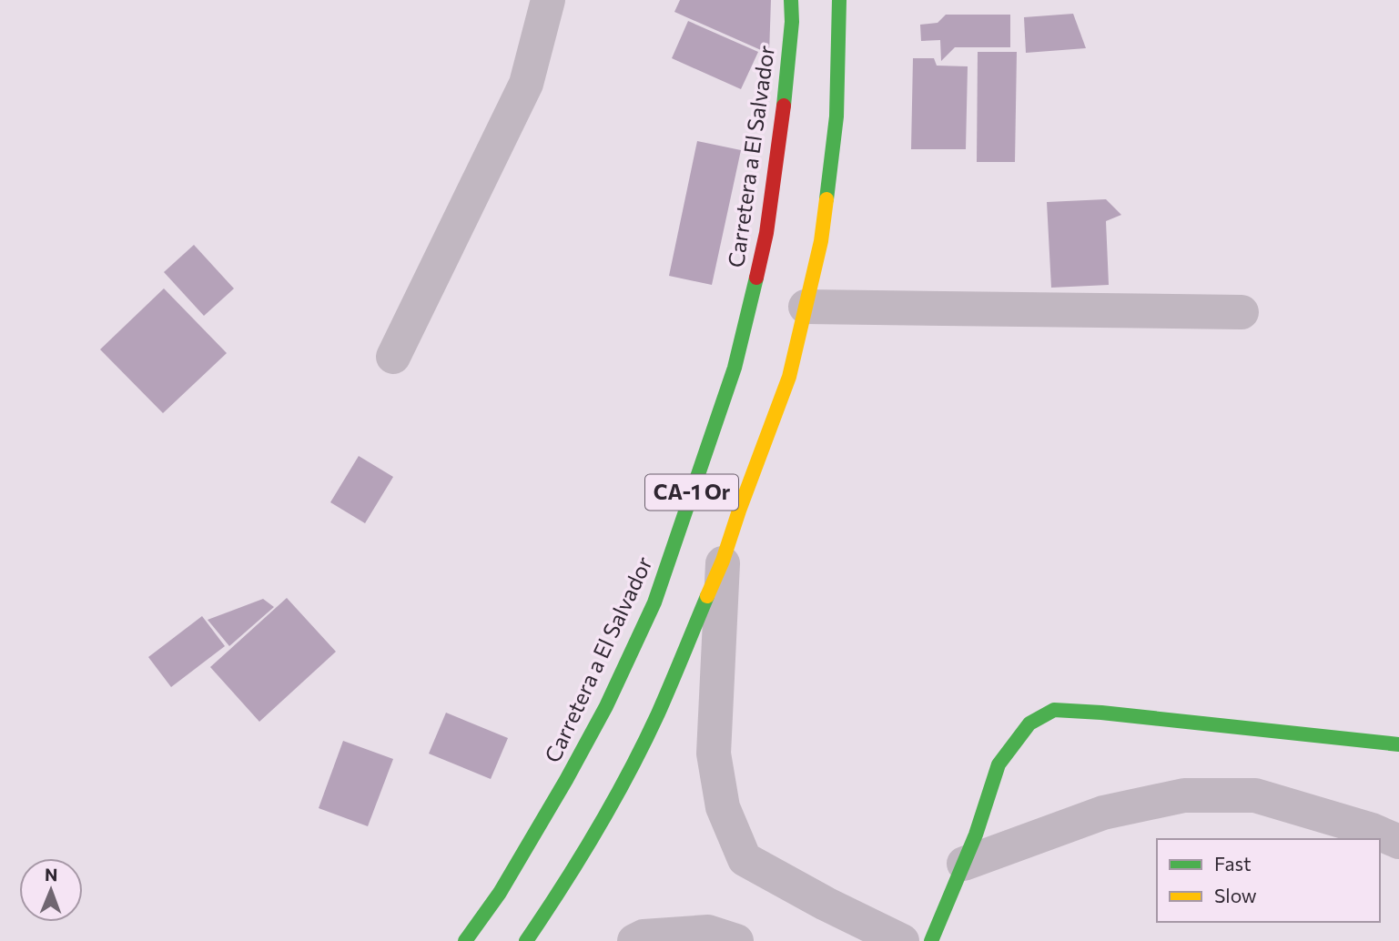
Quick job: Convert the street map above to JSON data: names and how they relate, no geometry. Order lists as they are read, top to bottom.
{
  "streets": {
    "main road": ["Carretera a El Salvador", "CA-1 Or"]
  },
  "legend": ["Fast", "Slow"],
  "north": "top"
}
